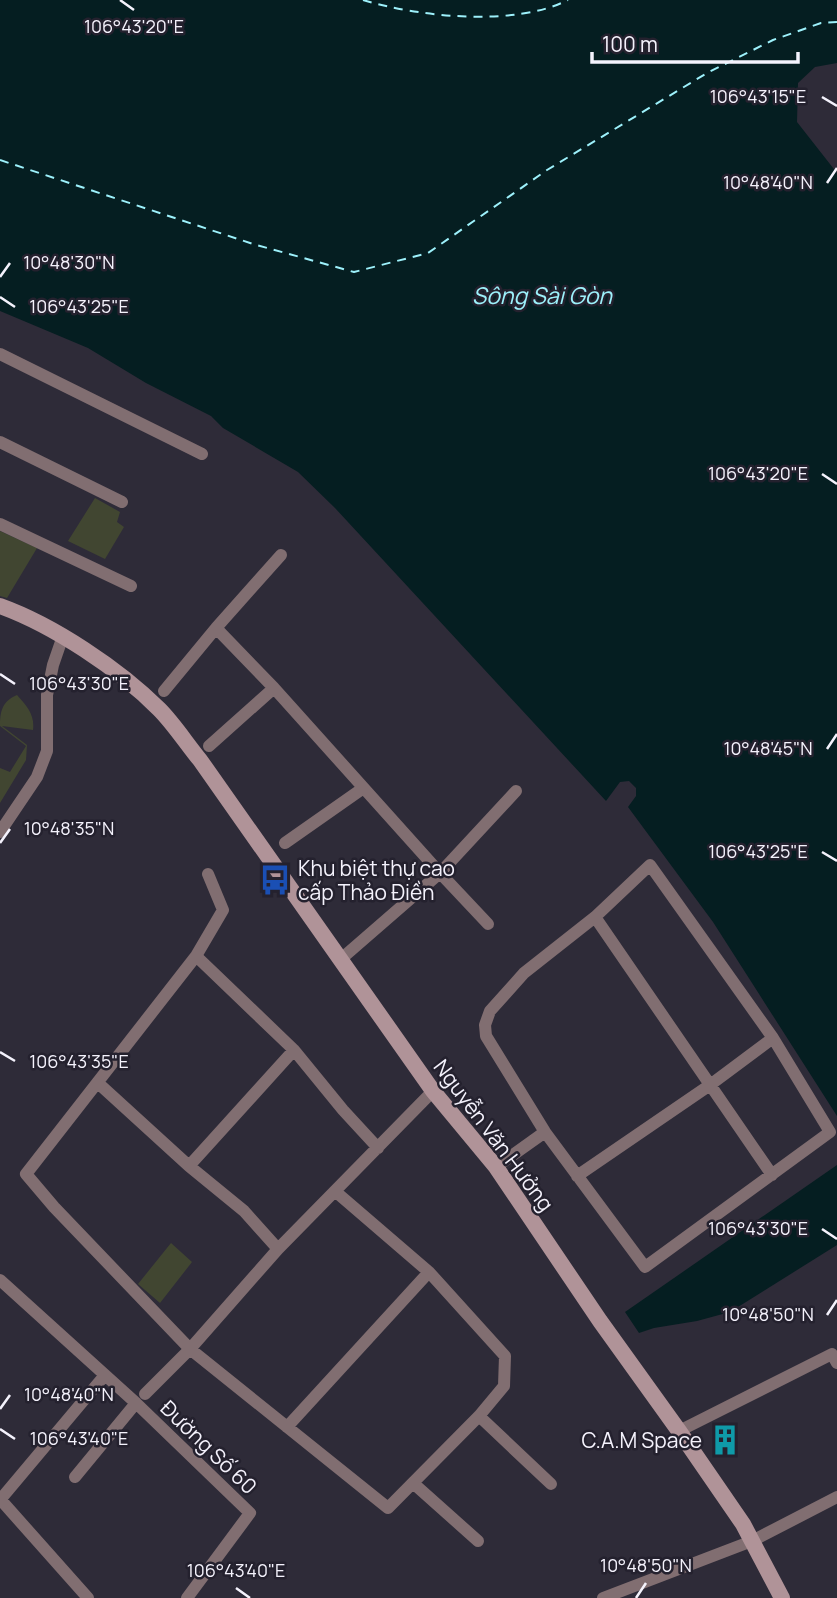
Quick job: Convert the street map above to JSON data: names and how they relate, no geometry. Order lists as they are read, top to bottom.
{
  "streets": {
    "main road": ["Nguyễn Văn Hưởng"],
    "street": ["Đường Số 60"]
  },
  "water": ["Sông Sài Gòn"],
  "places": {
    "bus stop": ["Khu biệt thự cao cấp Thảo Điền"],
    "building": ["C.A.M Space"]
  },
  "scale_bar": "100 m",
  "coordinates": [
    "106°43'20\"E",
    "106°43'15\"E",
    "10°48'40\"N",
    "10°48'30\"N",
    "106°43'25\"E",
    "106°43'30\"E",
    "10°48'45\"N",
    "10°48'35\"N",
    "106°43'35\"E",
    "10°48'50\"N",
    "106°43'40\"E"
  ]
}
